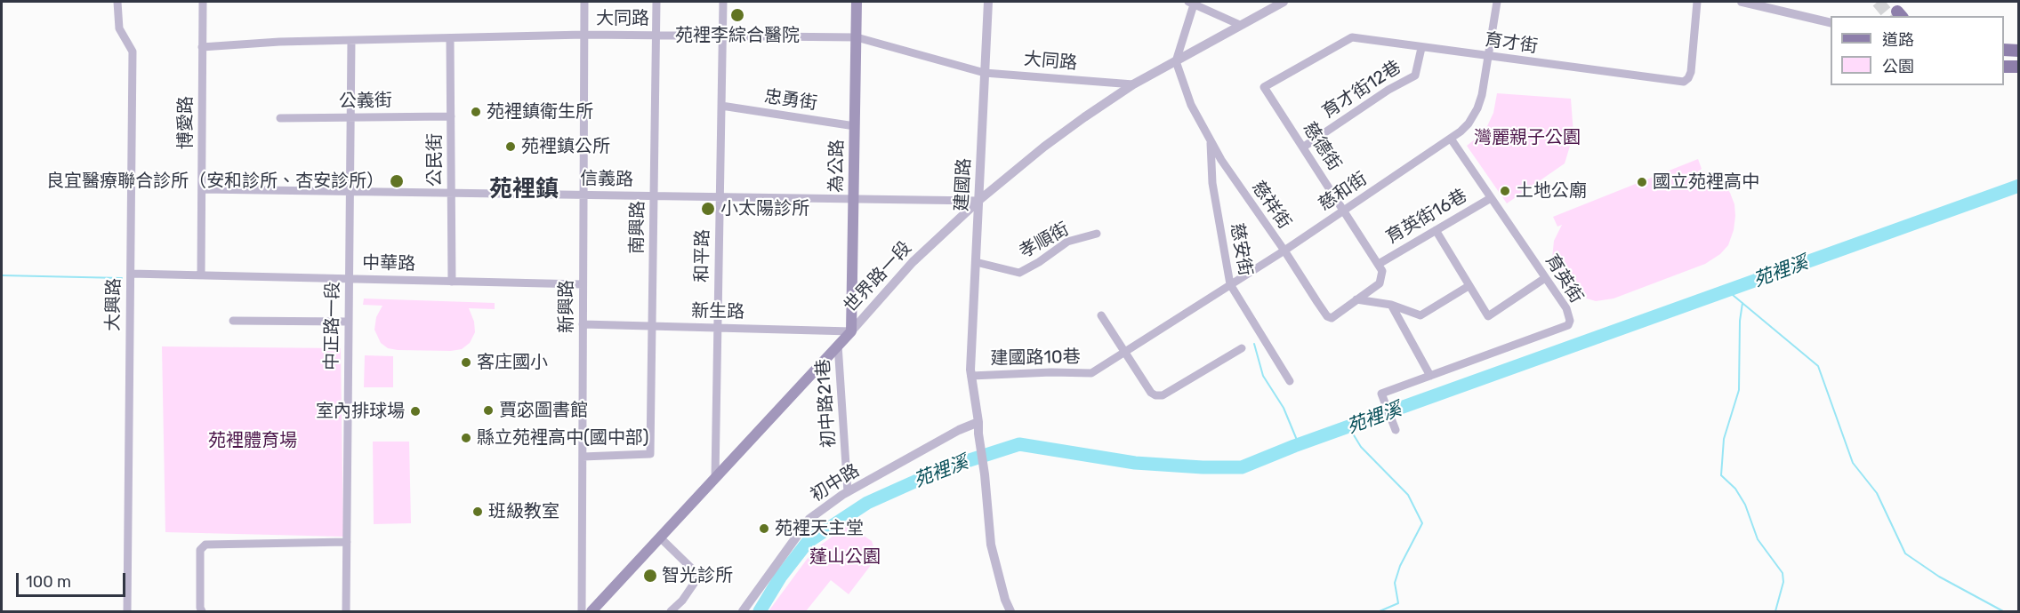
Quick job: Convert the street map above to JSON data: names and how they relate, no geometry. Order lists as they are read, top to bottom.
{
  "streets": {
    "main road": ["為公路", "世界路一段"],
    "street": [
      "大同路",
      "育才街",
      "育才街12巷",
      "忠勇街",
      "公義街",
      "博愛路",
      "慈德街",
      "公民街",
      "信義路",
      "建國路",
      "慈和街",
      "慈祥街",
      "育英街16巷",
      "南興路",
      "孝順街",
      "慈安街",
      "和平路",
      "中華路",
      "育英街",
      "大興路",
      "新興路",
      "新生路",
      "中正路一段",
      "建國路10巷",
      "初中路21巷",
      "初中路"
    ]
  },
  "crossings": [
    ["大同路", "博愛路"],
    ["大同路", "公民街"],
    ["大同路", "為公路"],
    ["大同路", "建國路"],
    ["大同路", "南興路"],
    ["大同路", "和平路"],
    ["大同路", "世界路一段"],
    ["大同路", "新興路"],
    ["大同路", "中正路一段"],
    ["育才街", "育才街12巷"],
    ["育才街", "慈德街"],
    ["育才街", "慈和街"],
    ["育才街12巷", "慈德街"],
    ["忠勇街", "為公路"],
    ["忠勇街", "和平路"],
    ["公義街", "公民街"],
    ["公義街", "中正路一段"],
    ["博愛路", "信義路"],
    ["博愛路", "中華路"],
    ["慈德街", "慈和街"],
    ["慈德街", "育英街16巷"],
    ["公民街", "信義路"],
    ["公民街", "中華路"],
    ["為公路", "信義路"],
    ["為公路", "世界路一段"],
    ["為公路", "新生路"],
    ["信義路", "建國路"],
    ["信義路", "南興路"],
    ["信義路", "和平路"],
    ["信義路", "世界路一段"],
    ["信義路", "新興路"],
    ["信義路", "中正路一段"],
    ["建國路", "孝順街"],
    ["建國路", "世界路一段"],
    ["建國路", "建國路10巷"],
    ["建國路", "初中路"],
    ["慈和街", "慈祥街"],
    ["慈和街", "慈安街"],
    ["慈和街", "育英街"],
    ["慈和街", "建國路10巷"],
    ["慈祥街", "慈安街"],
    ["慈祥街", "世界路一段"],
    ["育英街16巷", "育英街"],
    ["南興路", "新興路"],
    ["南興路", "新生路"],
    ["和平路", "世界路一段"],
    ["和平路", "新生路"],
    ["中華路", "大興路"],
    ["中華路", "新興路"],
    ["中華路", "中正路一段"],
    ["世界路一段", "新生路"],
    ["世界路一段", "初中路21巷"],
    ["新興路", "新生路"],
    ["初中路21巷", "初中路"]
  ],
  "districts": ["苑裡鎮"],
  "water": ["苑裡溪"],
  "parks": ["灣麗親子公園", "苑裡體育場", "蓬山公園"],
  "places": [
    "苑裡李綜合醫院",
    "苑裡鎮衛生所",
    "苑裡鎮公所",
    "良宜醫療聯合診所（安和診所、杏安診所）",
    "國立苑裡高中",
    "土地公廟",
    "小太陽診所",
    "客庄國小",
    "賈宓圖書館",
    "室內排球場",
    "縣立苑裡高中(國中部)",
    "班級教室",
    "苑裡天主堂",
    "智光診所"
  ],
  "legend": ["道路", "公園"],
  "scale_bar": "100 m"
}
